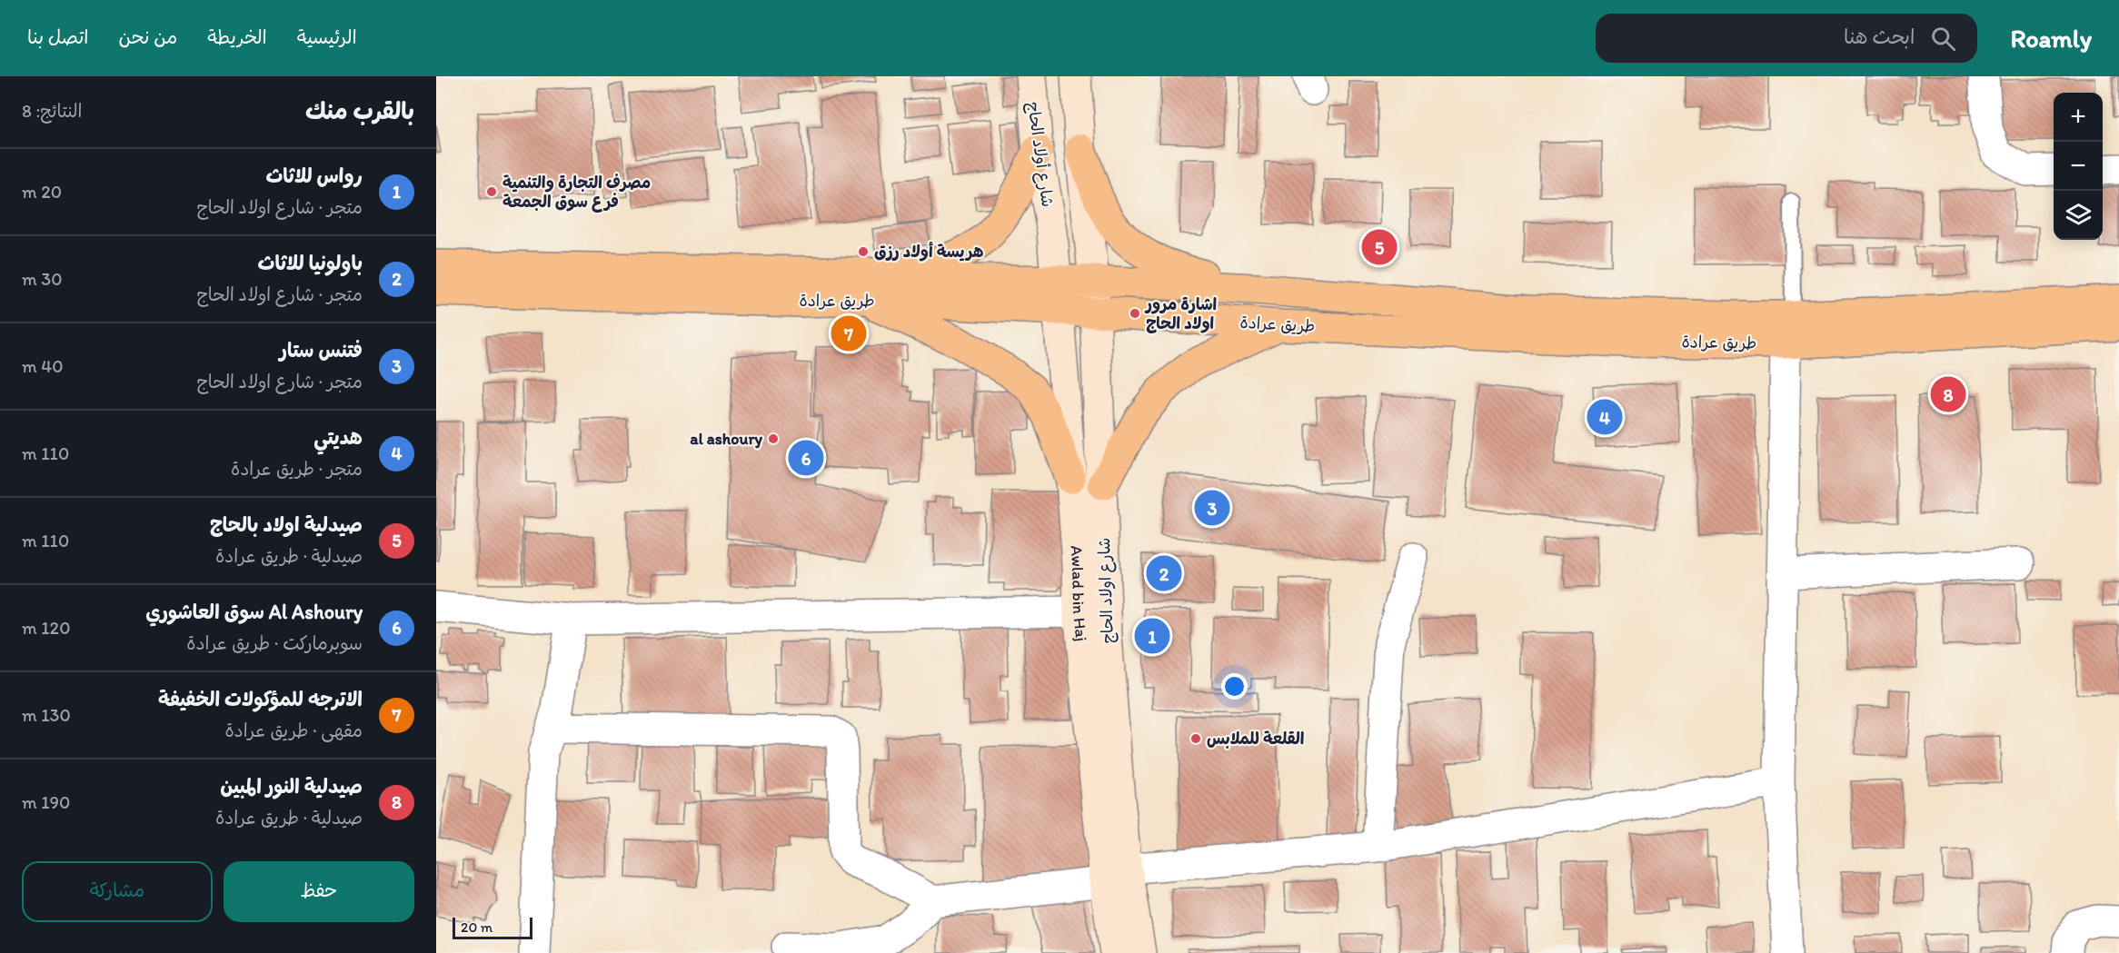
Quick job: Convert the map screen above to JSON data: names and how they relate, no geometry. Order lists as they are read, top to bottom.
{
  "streets": {
    "main road": [
      "شارع أولاد الحاج",
      "طريق عرادة",
      "شارع اولاد الحاج",
      "Awlad bin Haj"
    ]
  },
  "crossings": [
    ["شارع أولاد الحاج", "Awlad bin Haj"],
    ["طريق عرادة", "شارع اولاد الحاج"],
    ["طريق عرادة", "Awlad bin Haj"],
    ["شارع اولاد الحاج", "Awlad bin Haj"]
  ],
  "places": [
    "مصرف التجارة والتنمية فرع سوق الجمعة",
    "هريسة أولاد رزق",
    "اشارة مرور اولاد الحاج",
    "al ashoury",
    "القلعة للملابس"
  ],
  "scale_bar": "20 m",
  "page": {
    "header": "Roamly",
    "search": "ابحث هنا",
    "nav": [
      "الرئيسية",
      "الخريطة",
      "من نحن",
      "اتصل بنا"
    ],
    "heading": ["بالقرب منك", "النتائج: 8"],
    "map_buttons": ["+", "−"],
    "list": [
      {
        "mark": "1",
        "name": "رواس للاثاث",
        "note": "متجر · شارع اولاد الحاج",
        "value": "20 m"
      },
      {
        "mark": "2",
        "name": "باولونيا للاثاث",
        "note": "متجر · شارع اولاد الحاج",
        "value": "30 m"
      },
      {
        "mark": "3",
        "name": "فتنس ستار",
        "note": "متجر · شارع اولاد الحاج",
        "value": "40 m"
      },
      {
        "mark": "4",
        "name": "هديتي",
        "note": "متجر · طريق عرادة",
        "value": "110 m"
      },
      {
        "mark": "5",
        "name": "صيدلية اولاد بالحاج",
        "note": "صيدلية · طريق عرادة",
        "value": "110 m"
      },
      {
        "mark": "6",
        "name": "Al Ashoury سوق العاشوري",
        "note": "سوبرماركت · طريق عرادة",
        "value": "120 m"
      },
      {
        "mark": "7",
        "name": "الاترجه للمؤكولات الخفيفة",
        "note": "مقهى · طريق عرادة",
        "value": "130 m"
      },
      {
        "mark": "8",
        "name": "صيدلية النور المبين",
        "note": "صيدلية · طريق عرادة",
        "value": "190 m"
      }
    ],
    "pins": [
      "5",
      "7",
      "8",
      "4",
      "6",
      "3",
      "2",
      "1"
    ],
    "buttons": ["حفظ", "مشاركة"],
    "scale": "20 m"
  }
}
